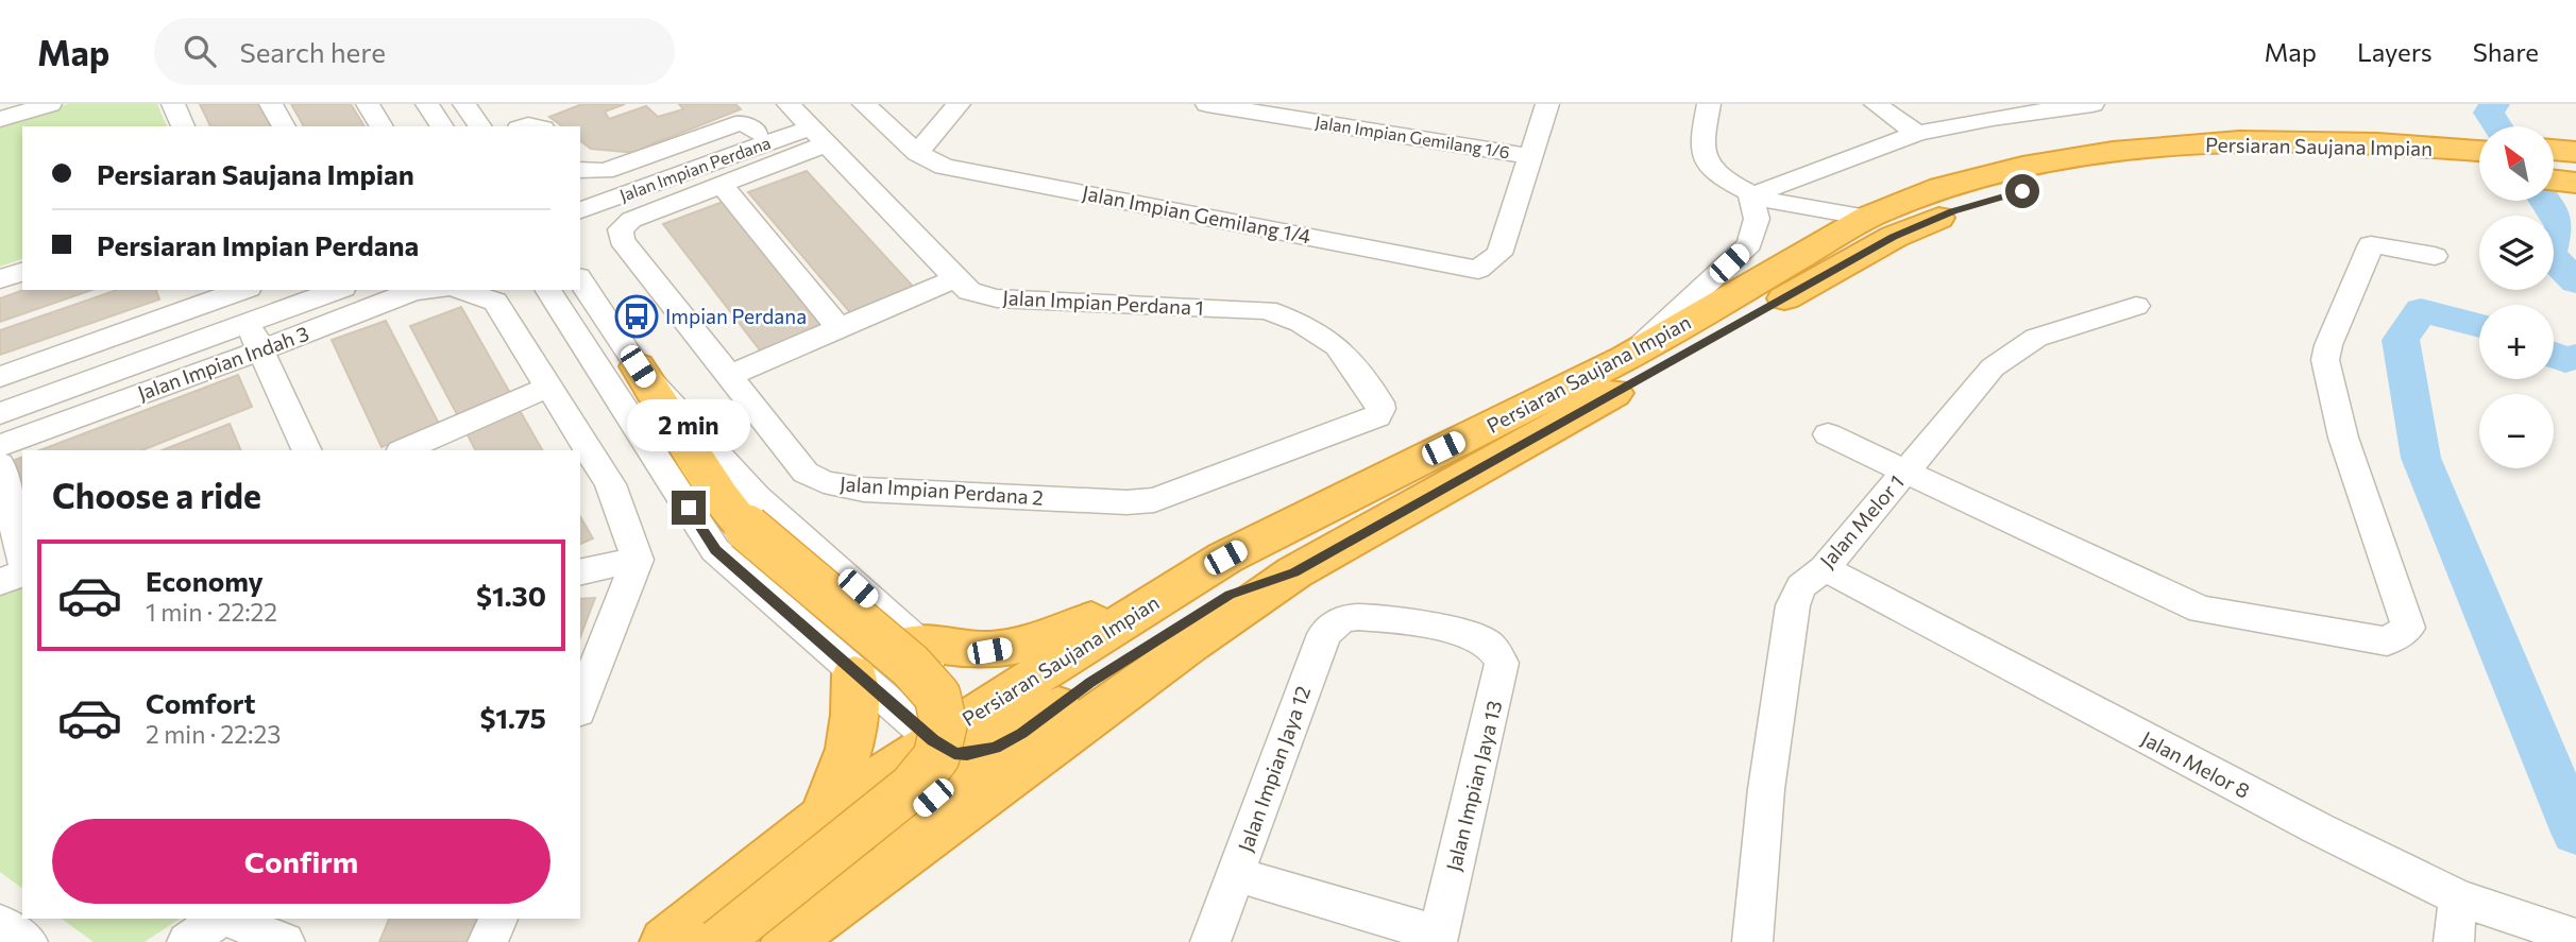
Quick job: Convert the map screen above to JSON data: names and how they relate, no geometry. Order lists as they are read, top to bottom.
{
  "streets": {
    "highway": ["Persiaran Saujana Impian"],
    "street": [
      "Jalan Impian Gemilang 1/6",
      "Jalan Impian Perdana",
      "Jalan Impian Gemilang 1/4",
      "Jalan Impian Perdana 1",
      "Jalan Impian Indah 3",
      "Jalan Impian Perdana 2",
      "Jalan Melor 1",
      "Jalan Melor 8",
      "Jalan Impian Jaya 12",
      "Jalan Impian Jaya 13"
    ]
  },
  "crossings": [
    ["Jalan Impian Gemilang 1/6", "Jalan Impian Gemilang 1/4"],
    ["Jalan Impian Perdana", "Jalan Impian Perdana 1"],
    ["Jalan Impian Perdana", "Jalan Impian Perdana 2"],
    ["Jalan Impian Perdana 1", "Jalan Impian Perdana 2"],
    ["Jalan Melor 1", "Jalan Melor 8"],
    ["Jalan Impian Jaya 12", "Jalan Impian Jaya 13"]
  ],
  "places": {
    "bus stop": ["Impian Perdana"]
  },
  "north": "top left",
  "page": {
    "header": "Map",
    "search": "Search here",
    "nav": ["Map", "Layers", "Share"],
    "map_buttons": ["+", "−"],
    "banner": ["Persiaran Saujana Impian", "Persiaran Impian Perdana"],
    "bubble": "2 min",
    "heading": "Choose a ride",
    "list": [
      {
        "name": "Economy",
        "note": "1 min · 22:22",
        "value": "$1.30"
      },
      {
        "name": "Comfort",
        "note": "2 min · 22:23",
        "value": "$1.75"
      }
    ],
    "buttons": "Confirm"
  }
}
